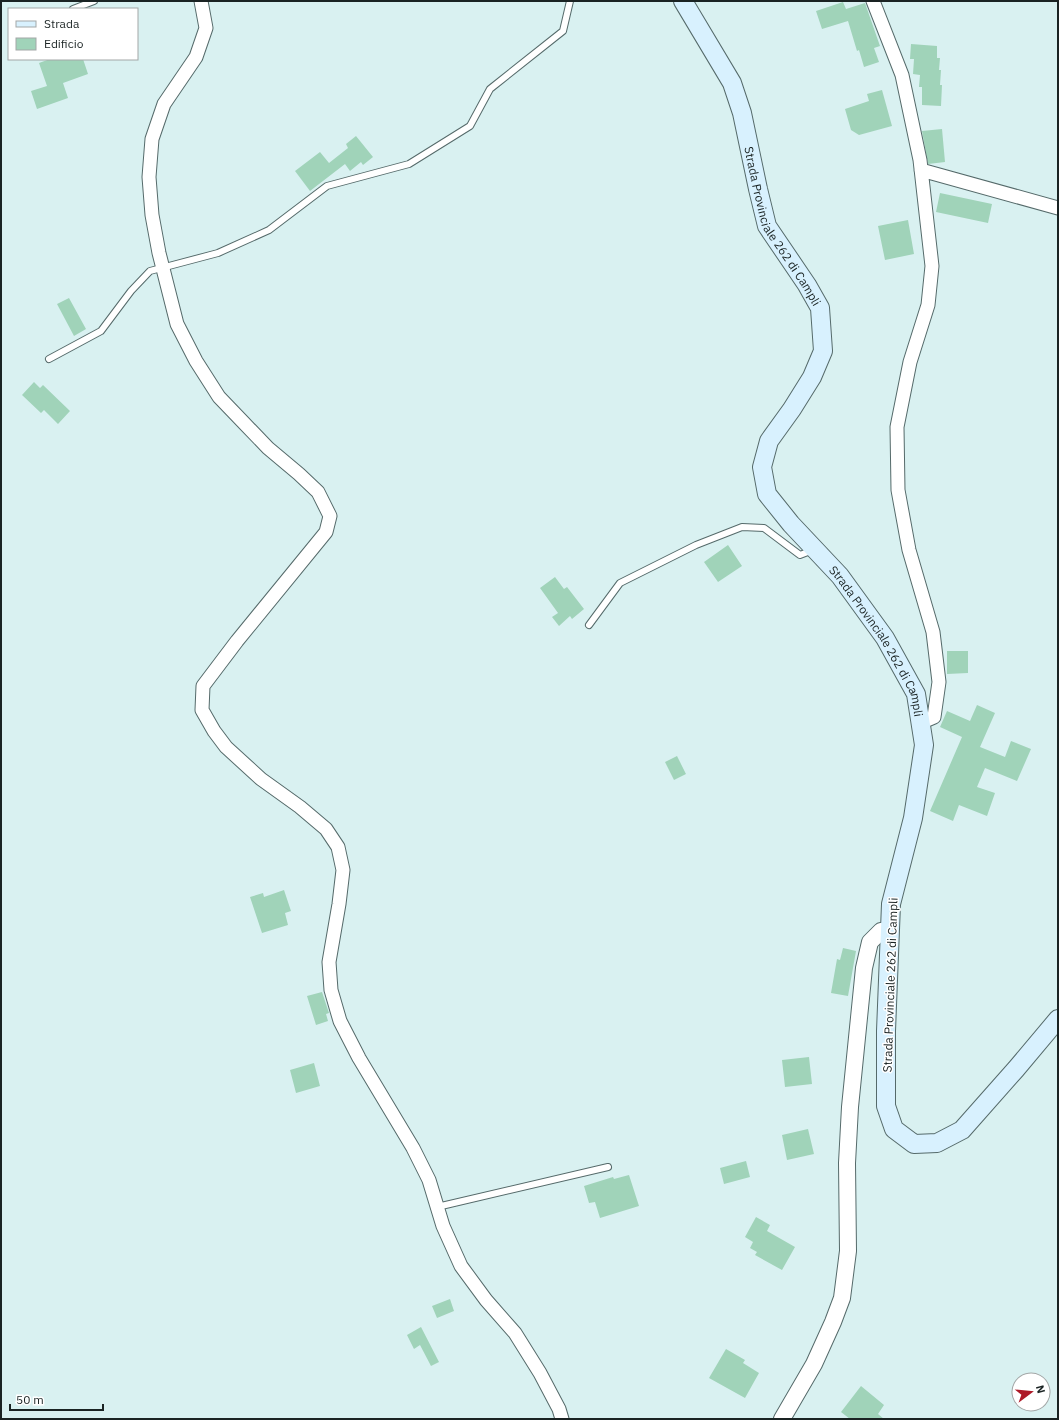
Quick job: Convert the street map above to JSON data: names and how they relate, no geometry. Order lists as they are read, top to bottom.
{
  "streets": {
    "main road": ["Strada Provinciale 262 di Campli"]
  },
  "legend": ["Strada", "Edificio"],
  "scale_bar": "50 m",
  "north": "right"
}
